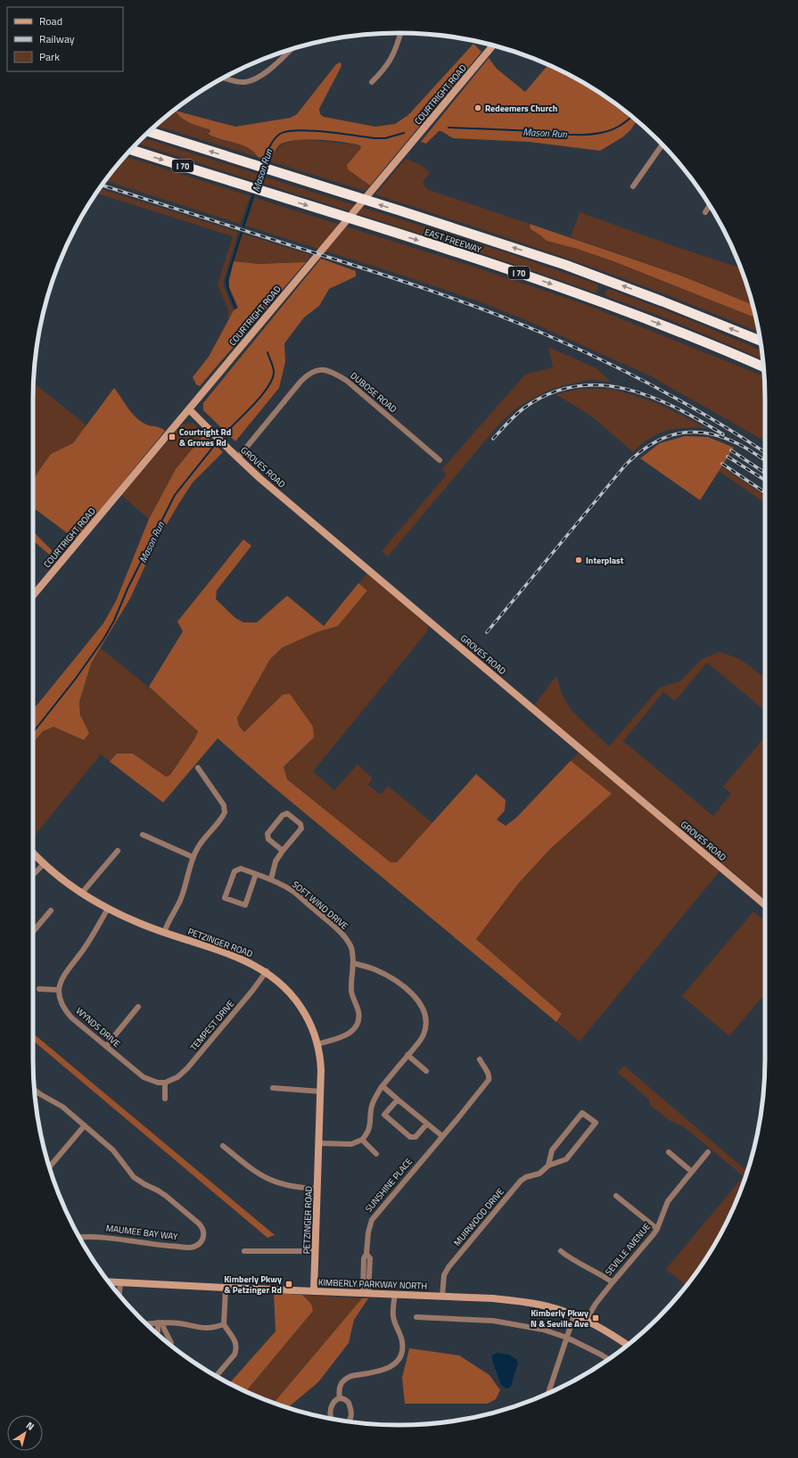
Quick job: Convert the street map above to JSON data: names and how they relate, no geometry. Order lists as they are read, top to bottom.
{
  "streets": {
    "highway": ["I 70", "EAST FREEWAY"],
    "street": [
      "COURTRIGHT ROAD",
      "DUBOSE ROAD",
      "GROVES ROAD",
      "SOFT WIND DRIVE",
      "PETZINGER ROAD",
      "TEMPEST DRIVE",
      "WYNDS DRIVE",
      "SUNSHINE PLACE",
      "MUIRWOOD DRIVE",
      "MAUMEE BAY WAY",
      "SEVILLE AVENUE",
      "KIMBERLY PARKWAY NORTH"
    ]
  },
  "crossings": [
    ["COURTRIGHT ROAD", "GROVES ROAD"],
    ["DUBOSE ROAD", "GROVES ROAD"],
    ["SOFT WIND DRIVE", "PETZINGER ROAD"],
    ["PETZINGER ROAD", "TEMPEST DRIVE"],
    ["PETZINGER ROAD", "KIMBERLY PARKWAY NORTH"],
    ["TEMPEST DRIVE", "WYNDS DRIVE"],
    ["SUNSHINE PLACE", "KIMBERLY PARKWAY NORTH"],
    ["MUIRWOOD DRIVE", "KIMBERLY PARKWAY NORTH"],
    ["SEVILLE AVENUE", "KIMBERLY PARKWAY NORTH"]
  ],
  "water": ["Mason Run"],
  "places": {
    "other": ["Redeemers Church", "Interplast"],
    "transit": ["Courtright Rd & Groves Rd", "Kimberly Pkwy & Petzinger Rd", "Kimberly Pkwy N & Seville Ave"]
  },
  "legend": ["Road", "Railway", "Park"],
  "north": "top right"
}
